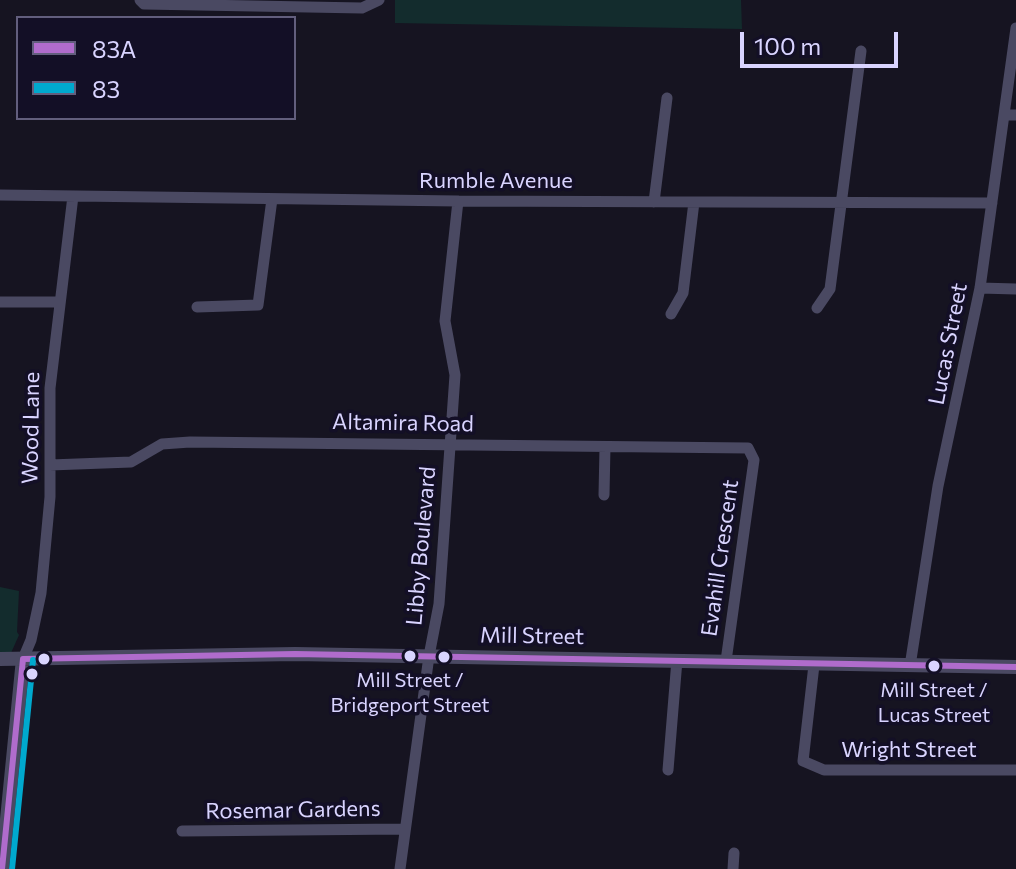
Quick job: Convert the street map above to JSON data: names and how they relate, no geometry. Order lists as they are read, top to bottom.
{
  "streets": {
    "street": [
      "Rumble Avenue",
      "Lucas Street",
      "Altamira Road",
      "Wood Lane",
      "Libby Boulevard",
      "Evahill Crescent",
      "Mill Street",
      "Wright Street",
      "Rosemar Gardens"
    ]
  },
  "crossings": [
    ["Rumble Avenue", "Lucas Street"],
    ["Rumble Avenue", "Wood Lane"],
    ["Rumble Avenue", "Libby Boulevard"],
    ["Lucas Street", "Mill Street"],
    ["Altamira Road", "Wood Lane"],
    ["Altamira Road", "Libby Boulevard"],
    ["Altamira Road", "Evahill Crescent"],
    ["Wood Lane", "Mill Street"],
    ["Libby Boulevard", "Mill Street"],
    ["Libby Boulevard", "Rosemar Gardens"],
    ["Evahill Crescent", "Mill Street"],
    ["Mill Street", "Wright Street"]
  ],
  "places": ["Mill Street / Bridgeport Street", "Mill Street / Lucas Street"],
  "lines": ["transit line 83A", "transit line 83"],
  "legend": ["83A", "83"],
  "scale_bar": "100 m"
}
